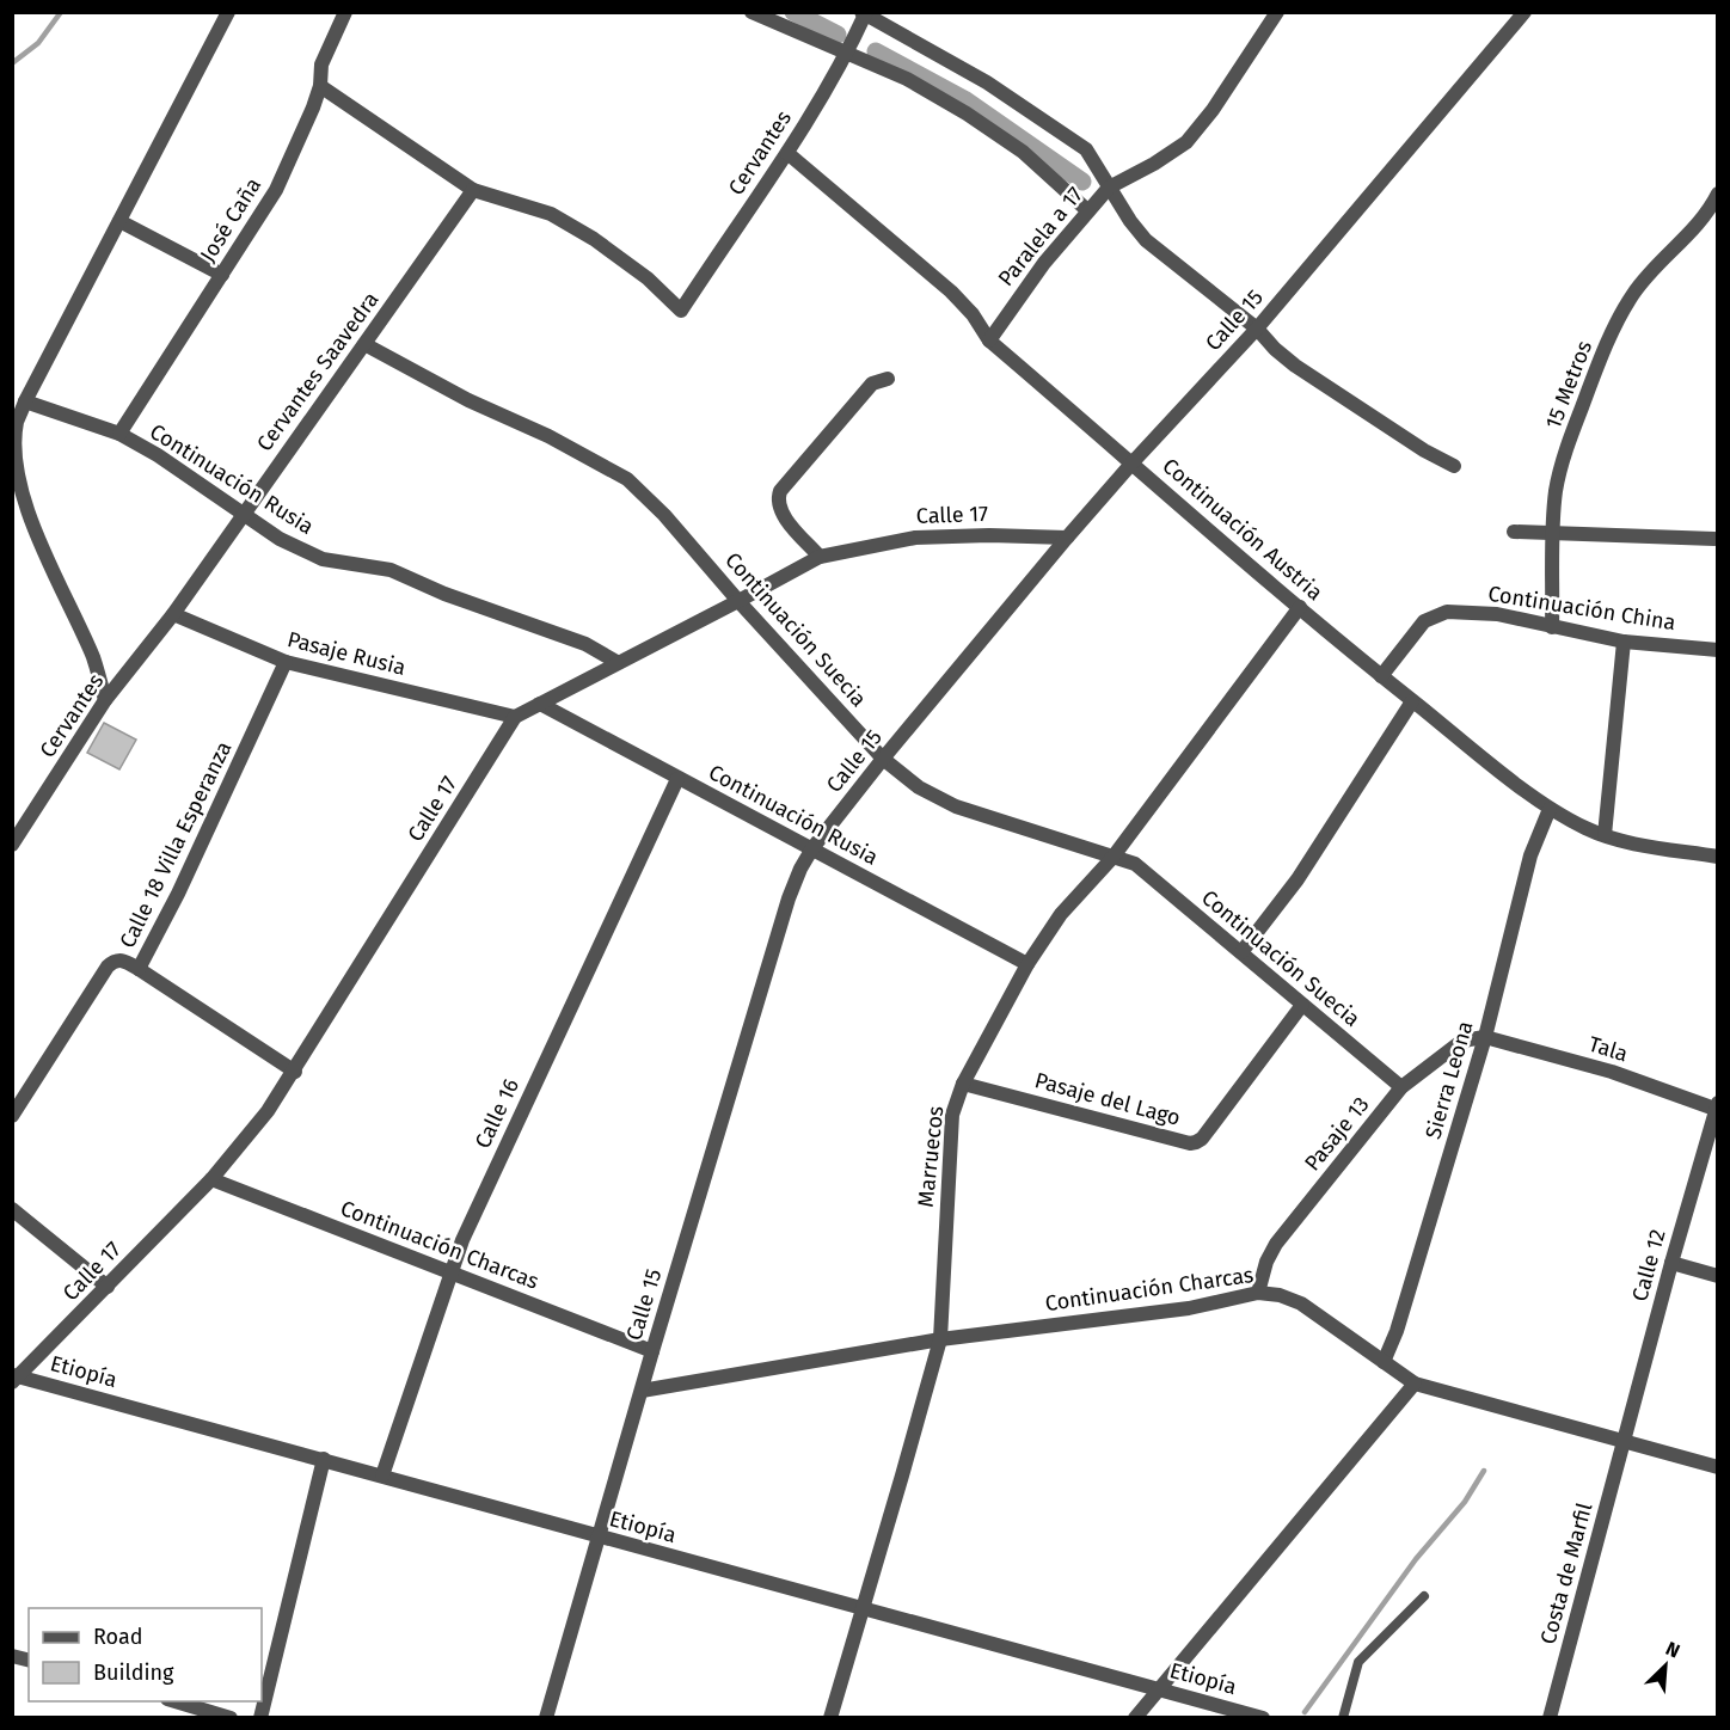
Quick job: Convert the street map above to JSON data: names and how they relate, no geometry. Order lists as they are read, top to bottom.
{
  "streets": {
    "street": [
      "Cervantes",
      "José Caña",
      "Paralela a 17",
      "Calle 15",
      "Cervantes Saavedra",
      "15 Metros",
      "Continuación Rusia",
      "Calle 17",
      "Continuación Austria",
      "Continuación China",
      "Continuación Suecia",
      "Pasaje Rusia",
      "Calle 18 Villa Esperanza",
      "Tala",
      "Sierra Leona",
      "Pasaje del Lago",
      "Calle 16",
      "Pasaje 13",
      "Marruecos",
      "Continuación Charcas",
      "Calle 12",
      "Etiopía",
      "Costa de Marfil"
    ]
  },
  "crossings": [
    ["Cervantes", "Cervantes Saavedra"],
    ["Cervantes", "Continuación Austria"],
    ["Cervantes", "Pasaje Rusia"],
    ["José Caña", "Continuación Rusia"],
    ["Paralela a 17", "Continuación Austria"],
    ["Calle 15", "Continuación Rusia"],
    ["Calle 15", "Calle 17"],
    ["Calle 15", "Continuación Austria"],
    ["Calle 15", "Continuación Suecia"],
    ["Calle 15", "Continuación Charcas"],
    ["Calle 15", "Etiopía"],
    ["Cervantes Saavedra", "Continuación Rusia"],
    ["Cervantes Saavedra", "Continuación Suecia"],
    ["Cervantes Saavedra", "Pasaje Rusia"],
    ["15 Metros", "Continuación China"],
    ["Continuación Rusia", "Calle 17"],
    ["Continuación Rusia", "Calle 16"],
    ["Continuación Rusia", "Marruecos"],
    ["Calle 17", "Continuación Suecia"],
    ["Calle 17", "Pasaje Rusia"],
    ["Calle 17", "Continuación Charcas"],
    ["Calle 17", "Etiopía"],
    ["Continuación Austria", "Continuación China"],
    ["Continuación Austria", "Sierra Leona"],
    ["Continuación Austria", "Marruecos"],
    ["Continuación Suecia", "Pasaje del Lago"],
    ["Continuación Suecia", "Pasaje 13"],
    ["Continuación Suecia", "Marruecos"],
    ["Pasaje Rusia", "Calle 18 Villa Esperanza"],
    ["Tala", "Sierra Leona"],
    ["Tala", "Pasaje 13"],
    ["Tala", "Calle 12"],
    ["Sierra Leona", "Pasaje 13"],
    ["Sierra Leona", "Continuación Charcas"],
    ["Pasaje del Lago", "Marruecos"],
    ["Calle 16", "Continuación Charcas"],
    ["Calle 16", "Etiopía"],
    ["Pasaje 13", "Continuación Charcas"],
    ["Marruecos", "Continuación Charcas"],
    ["Marruecos", "Etiopía"],
    ["Continuación Charcas", "Calle 12"],
    ["Continuación Charcas", "Costa de Marfil"],
    ["Calle 12", "Costa de Marfil"]
  ],
  "legend": ["Road", "Building"],
  "north": "top right"
}
